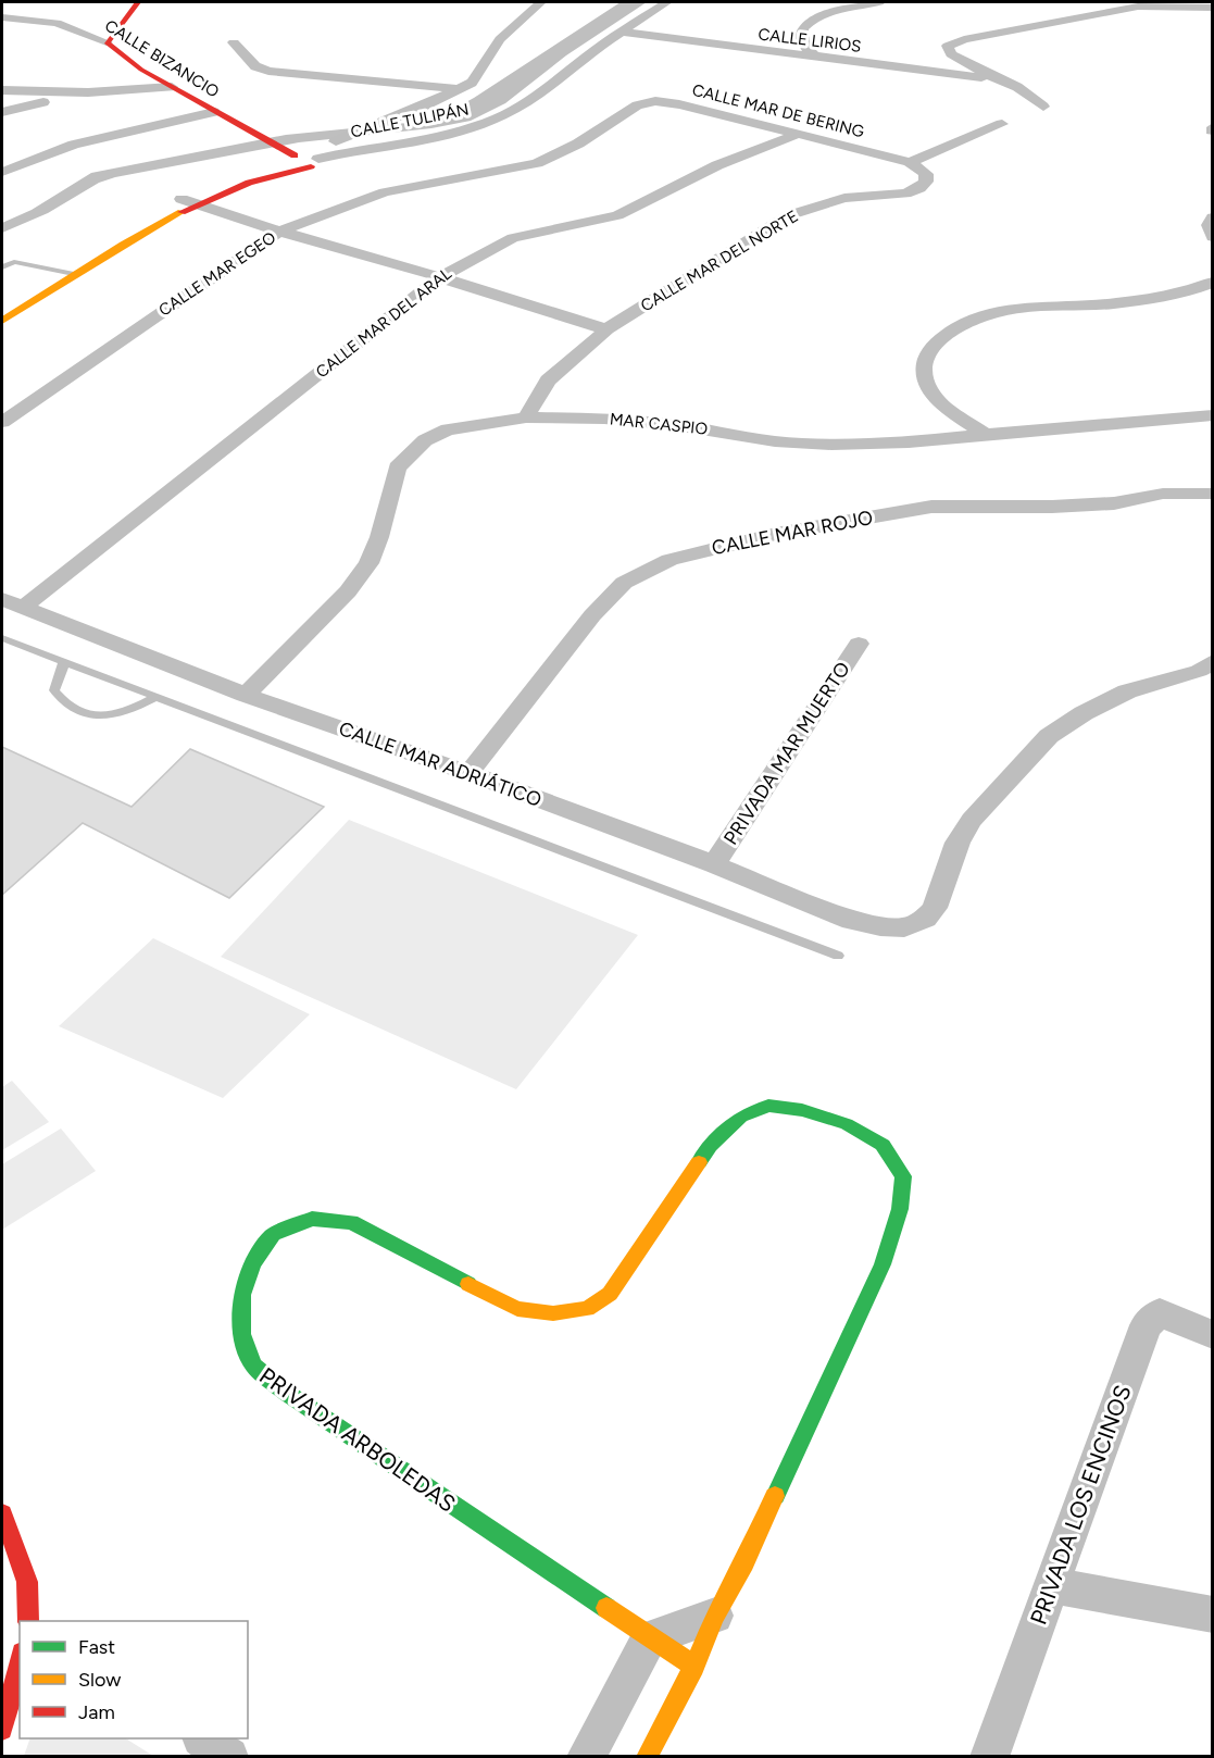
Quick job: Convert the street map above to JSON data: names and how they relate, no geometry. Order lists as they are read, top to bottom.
{
  "streets": {
    "street": [
      "CALLE LIRIOS",
      "CALLE BIZANCIO",
      "CALLE MAR DE BERING",
      "CALLE TULIPÁN",
      "CALLE MAR DEL NORTE",
      "CALLE MAR EGEO",
      "CALLE MAR DEL ARAL",
      "MAR CASPIO",
      "CALLE MAR ROJO",
      "PRIVADA MAR MUERTO",
      "CALLE MAR ADRIÁTICO",
      "PRIVADA ARBOLEDAS",
      "PRIVADA LOS ENCINOS"
    ]
  },
  "crossings": [
    ["CALLE LIRIOS", "CALLE TULIPÁN"],
    ["CALLE BIZANCIO", "CALLE TULIPÁN"],
    ["CALLE MAR DE BERING", "CALLE MAR DEL NORTE"],
    ["CALLE MAR DE BERING", "CALLE MAR EGEO"],
    ["CALLE MAR DE BERING", "CALLE MAR DEL ARAL"],
    ["CALLE MAR DEL NORTE", "MAR CASPIO"],
    ["CALLE MAR DEL ARAL", "CALLE MAR ADRIÁTICO"],
    ["MAR CASPIO", "CALLE MAR ADRIÁTICO"],
    ["CALLE MAR ROJO", "CALLE MAR ADRIÁTICO"],
    ["PRIVADA MAR MUERTO", "CALLE MAR ADRIÁTICO"]
  ],
  "legend": ["Fast", "Slow", "Jam"]
}
